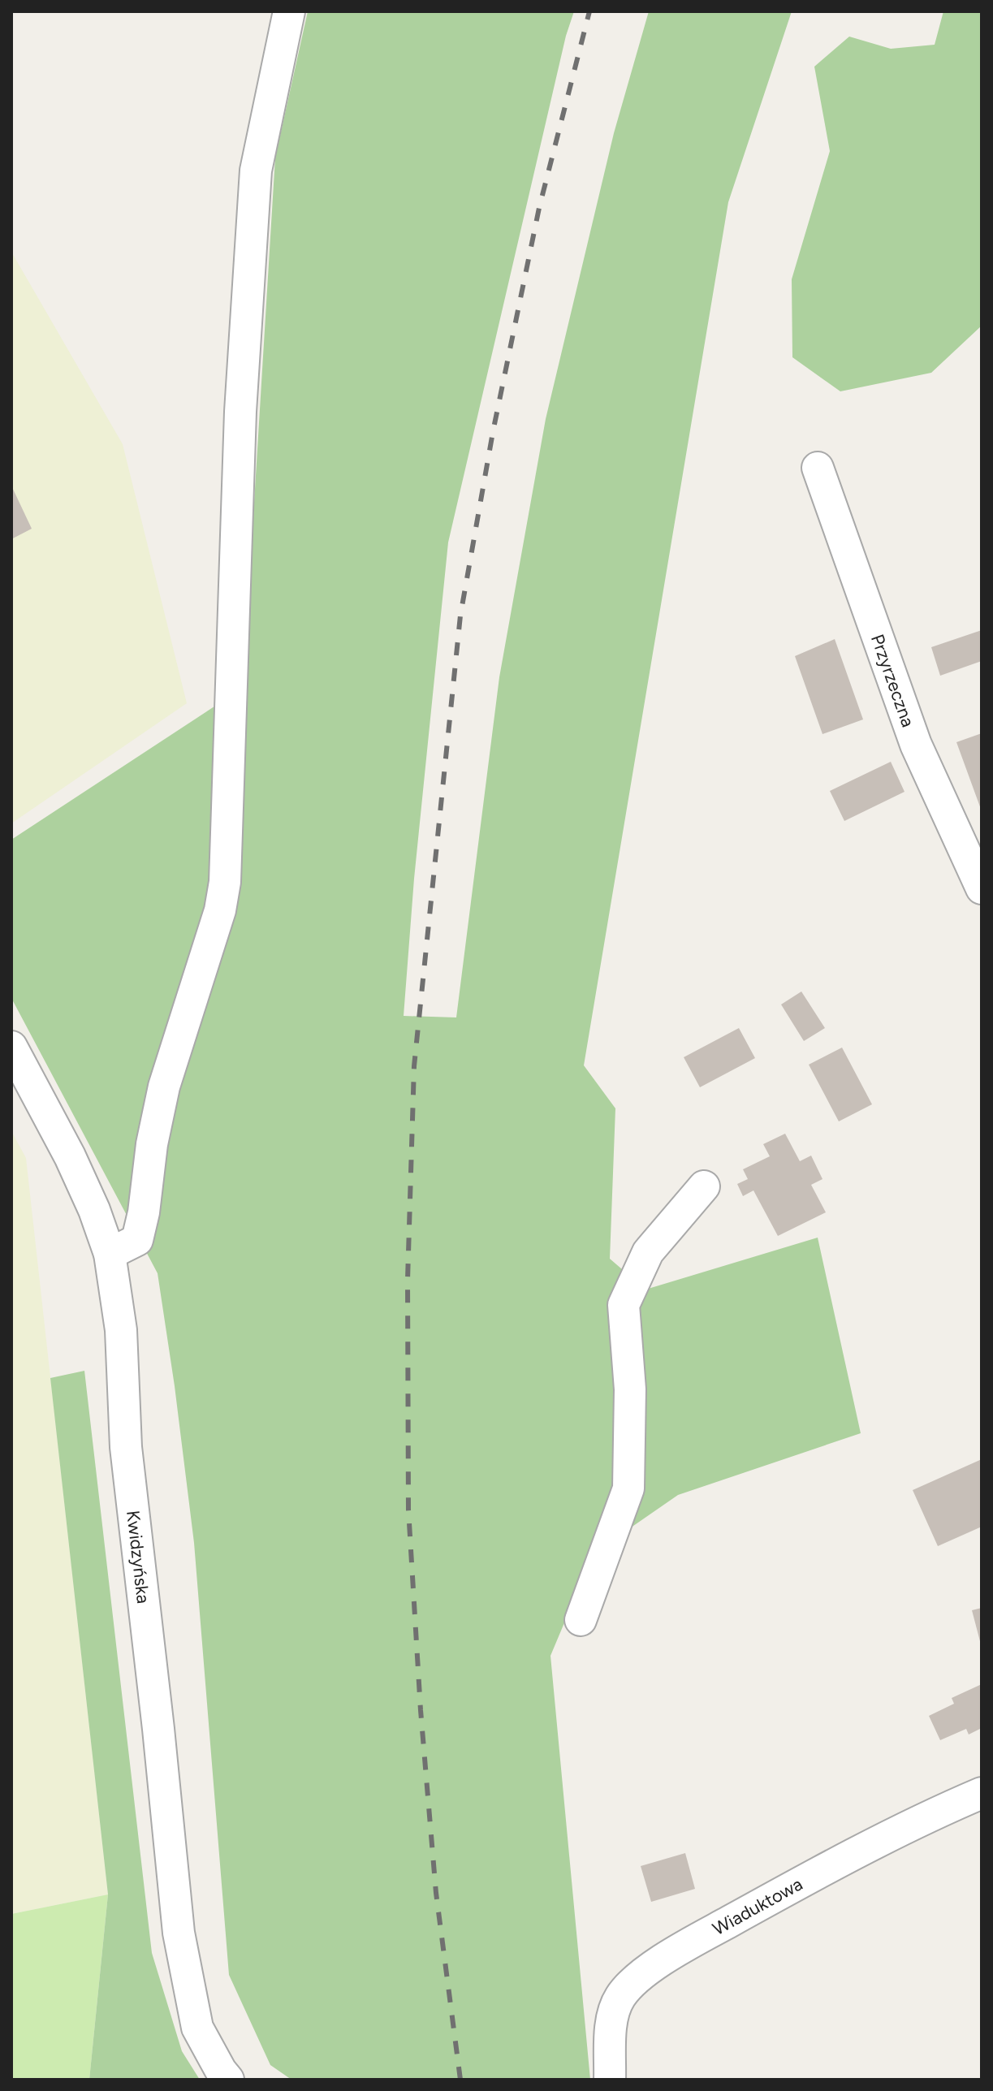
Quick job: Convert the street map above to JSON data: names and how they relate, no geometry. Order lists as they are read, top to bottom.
{
  "streets": {
    "street": ["Przyrzeczna", "Kwidzyńska", "Wiaduktowa"]
  }
}
